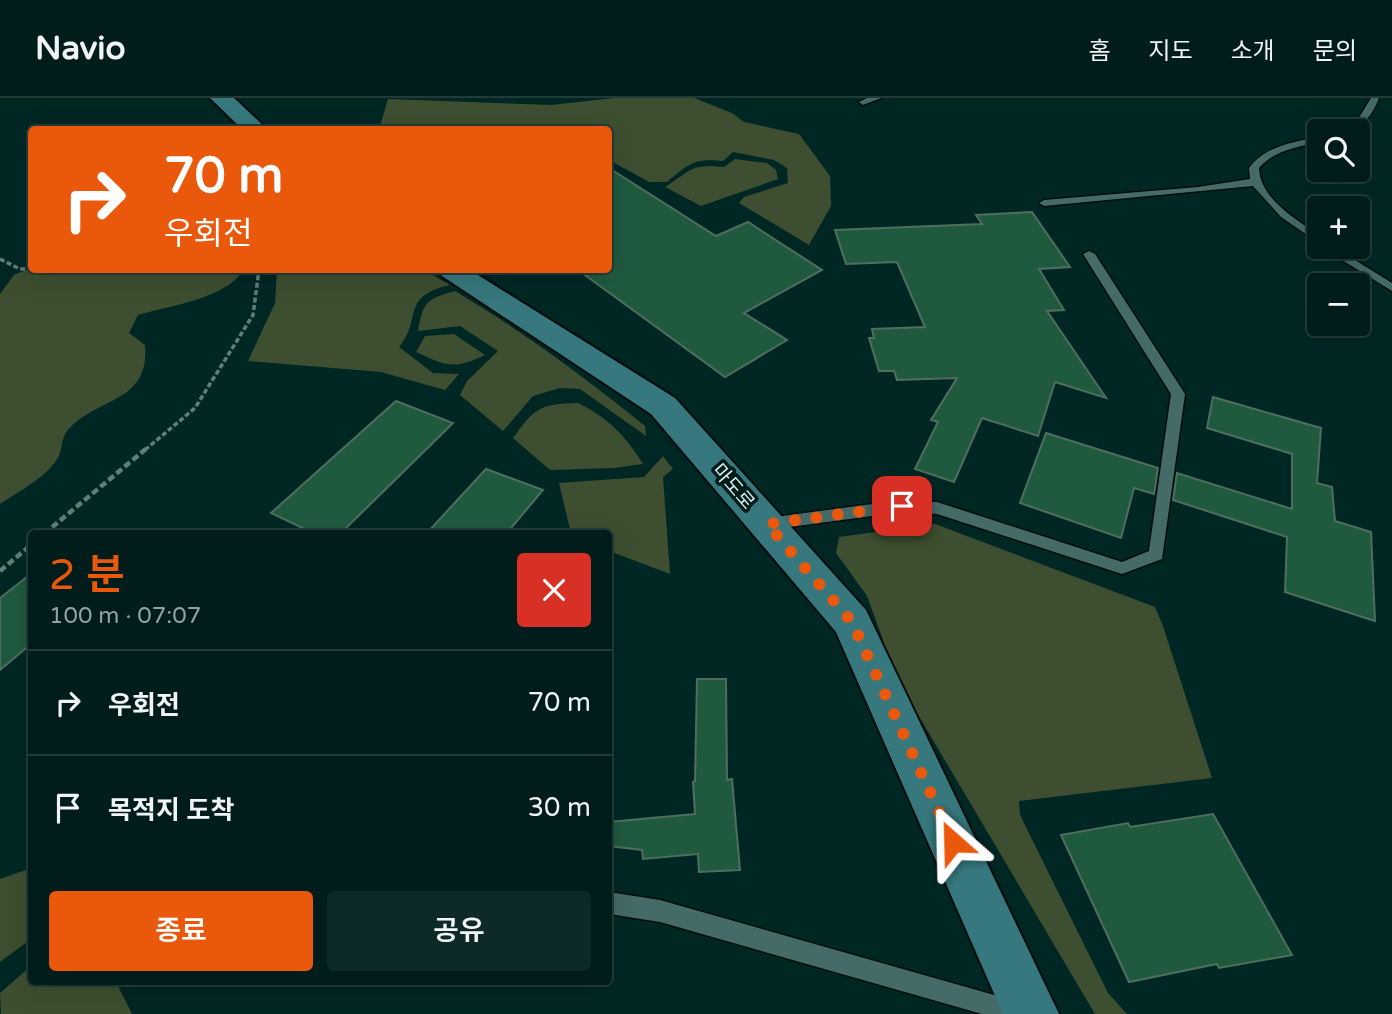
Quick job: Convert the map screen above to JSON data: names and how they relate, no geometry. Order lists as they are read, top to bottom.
{
  "streets": {
    "main road": ["마도로"]
  },
  "page": {
    "header": "Navio",
    "nav": [
      "홈",
      "지도",
      "소개",
      "문의"
    ],
    "map_buttons": ["+", "−"],
    "turn": ["70 m", "우회전"],
    "heading": ["2 분", "100 m · 07:07"],
    "list": [
      {
        "name": "우회전",
        "value": "70 m"
      },
      {
        "name": "목적지 도착",
        "value": "30 m"
      }
    ],
    "buttons": ["종료", "공유"]
  }
}
